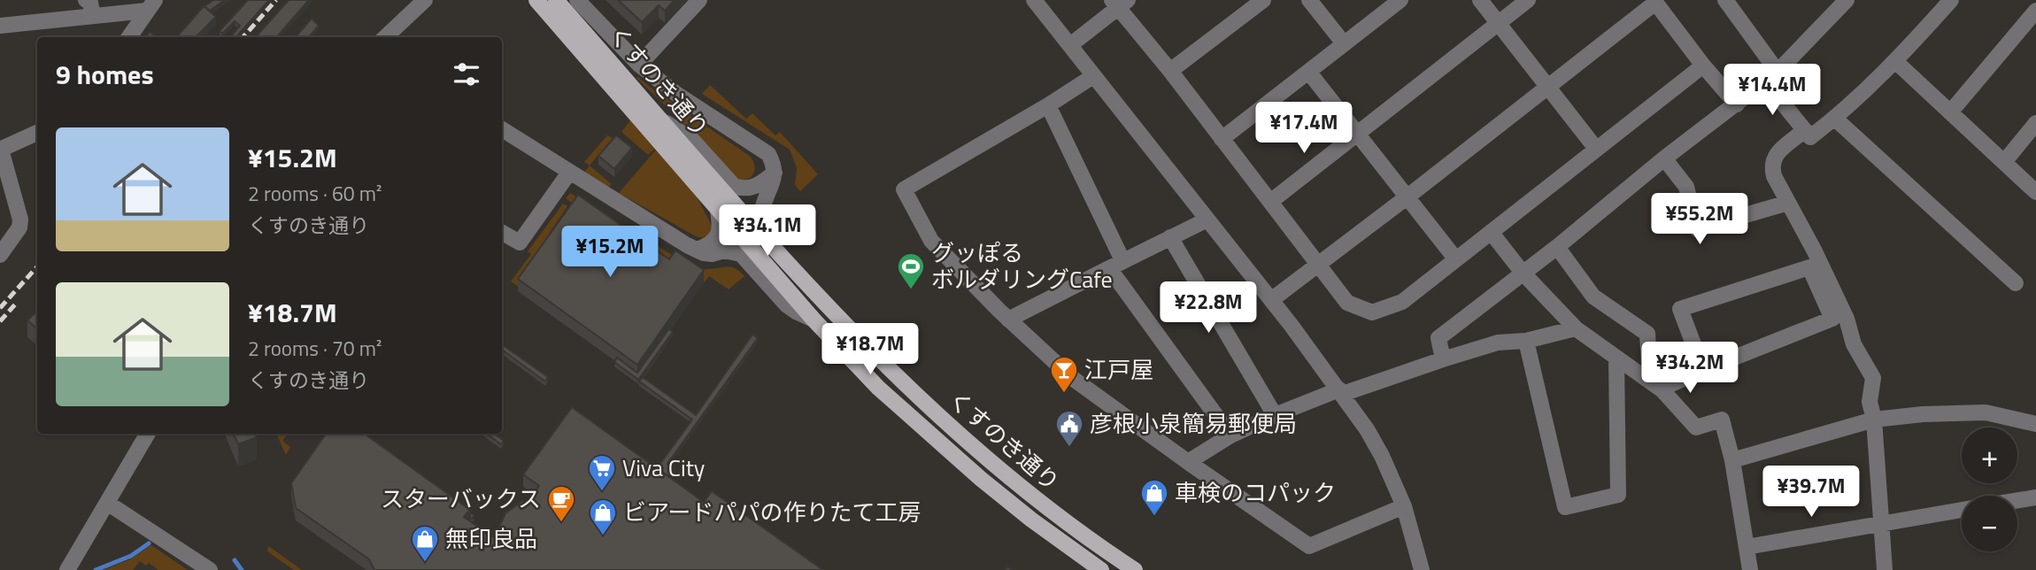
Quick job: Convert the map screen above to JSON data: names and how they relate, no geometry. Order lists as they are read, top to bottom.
{
  "streets": {
    "main road": ["くすのき通り"]
  },
  "places": {
    "sports": ["グッぽる ボルダリングCafe"],
    "bar": ["江戸屋"],
    "public building": ["彦根小泉簡易郵便局"],
    "supermarket": ["Viva City"],
    "shop": ["車検のコパック", "ビアードパパの作りたて工房", "無印良品"],
    "cafe": ["スターバックス"]
  },
  "page": {
    "heading": "9 homes",
    "price": [
      "¥14.4M",
      "¥17.4M",
      "¥55.2M",
      "¥34.1M",
      "¥15.2M",
      "¥22.8M",
      "¥18.7M",
      "¥34.2M",
      "¥39.7M"
    ],
    "list": [
      {
        "name": "¥15.2M",
        "note": "2 rooms · 60 m² · くすのき通り"
      },
      {
        "name": "¥18.7M",
        "note": "2 rooms · 70 m² · くすのき通り"
      }
    ],
    "map_buttons": ["+", "−"]
  }
}
